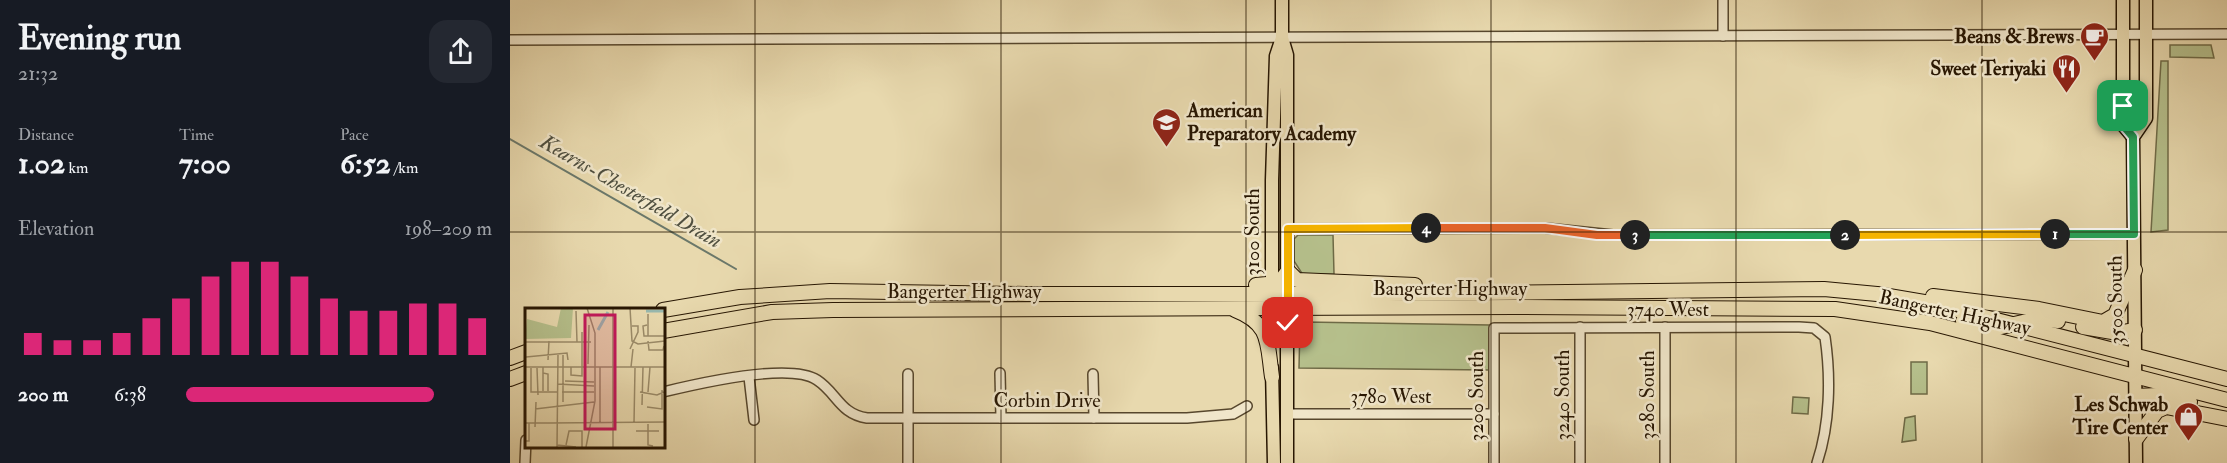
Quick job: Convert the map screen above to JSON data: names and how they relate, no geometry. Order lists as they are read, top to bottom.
{
  "streets": {
    "highway": ["Bangerter Highway"],
    "main road": ["3100 South", "3500 South"],
    "street": [
      "3740 West",
      "3240 South",
      "3280 South",
      "3780 West",
      "3200 South",
      "Corbin Drive"
    ]
  },
  "crossings": [
    ["3100 South", "Bangerter Highway"],
    ["3100 South", "3780 West"],
    ["Bangerter Highway", "3500 South"],
    ["3740 West", "3240 South"],
    ["3740 West", "3280 South"],
    ["3740 West", "3200 South"],
    ["3780 West", "3200 South"]
  ],
  "water": ["Kearns-Chesterfield Drain"],
  "places": {
    "cafe": ["Beans & Brews"],
    "restaurant": ["Sweet Teriyaki"],
    "school or university": ["American Preparatory Academy"],
    "shop": ["Les Schwab Tire Center"]
  },
  "page": {
    "heading": ["Evening run", "21:32"],
    "stats": [
      ["Distance", "1.02 km"],
      ["Time", "7:00"],
      ["Pace", "6:52 /km"]
    ],
    "chart": ["Elevation", "198–209 m"],
    "pins": [
      "4",
      "1",
      "2",
      "3"
    ],
    "list": [
      {
        "name": "200 m",
        "note": "6:38"
      }
    ]
  }
}
